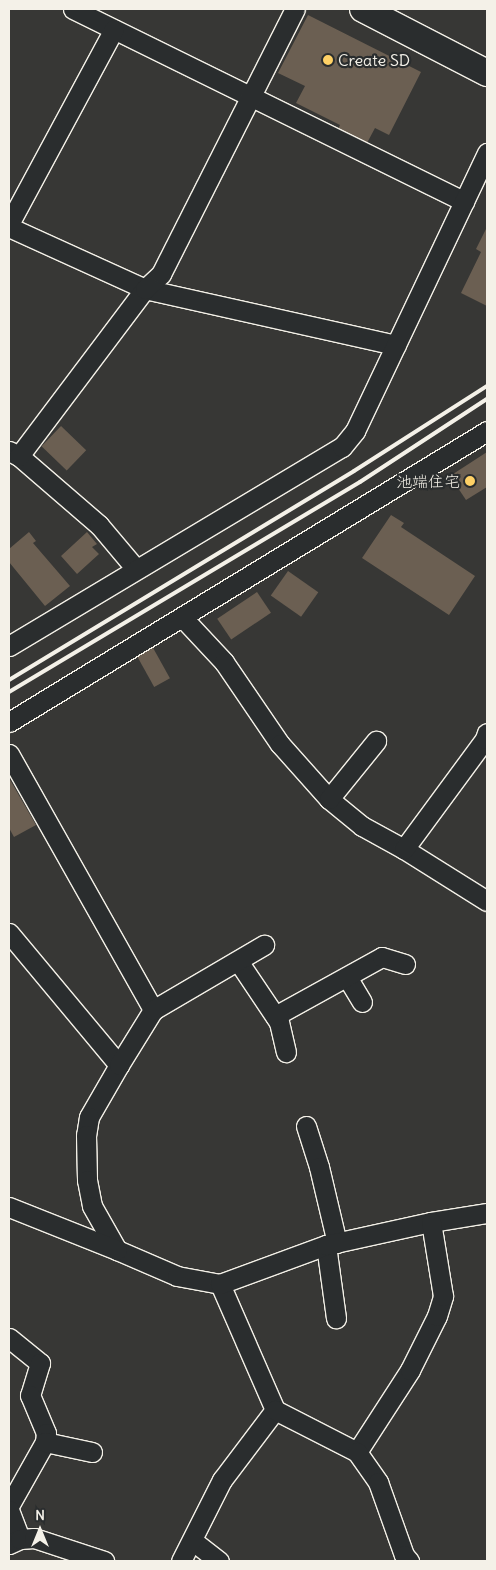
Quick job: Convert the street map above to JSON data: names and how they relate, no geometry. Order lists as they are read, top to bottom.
{
  "places": ["Create SD", "池端住宅"],
  "north": "top"
}
